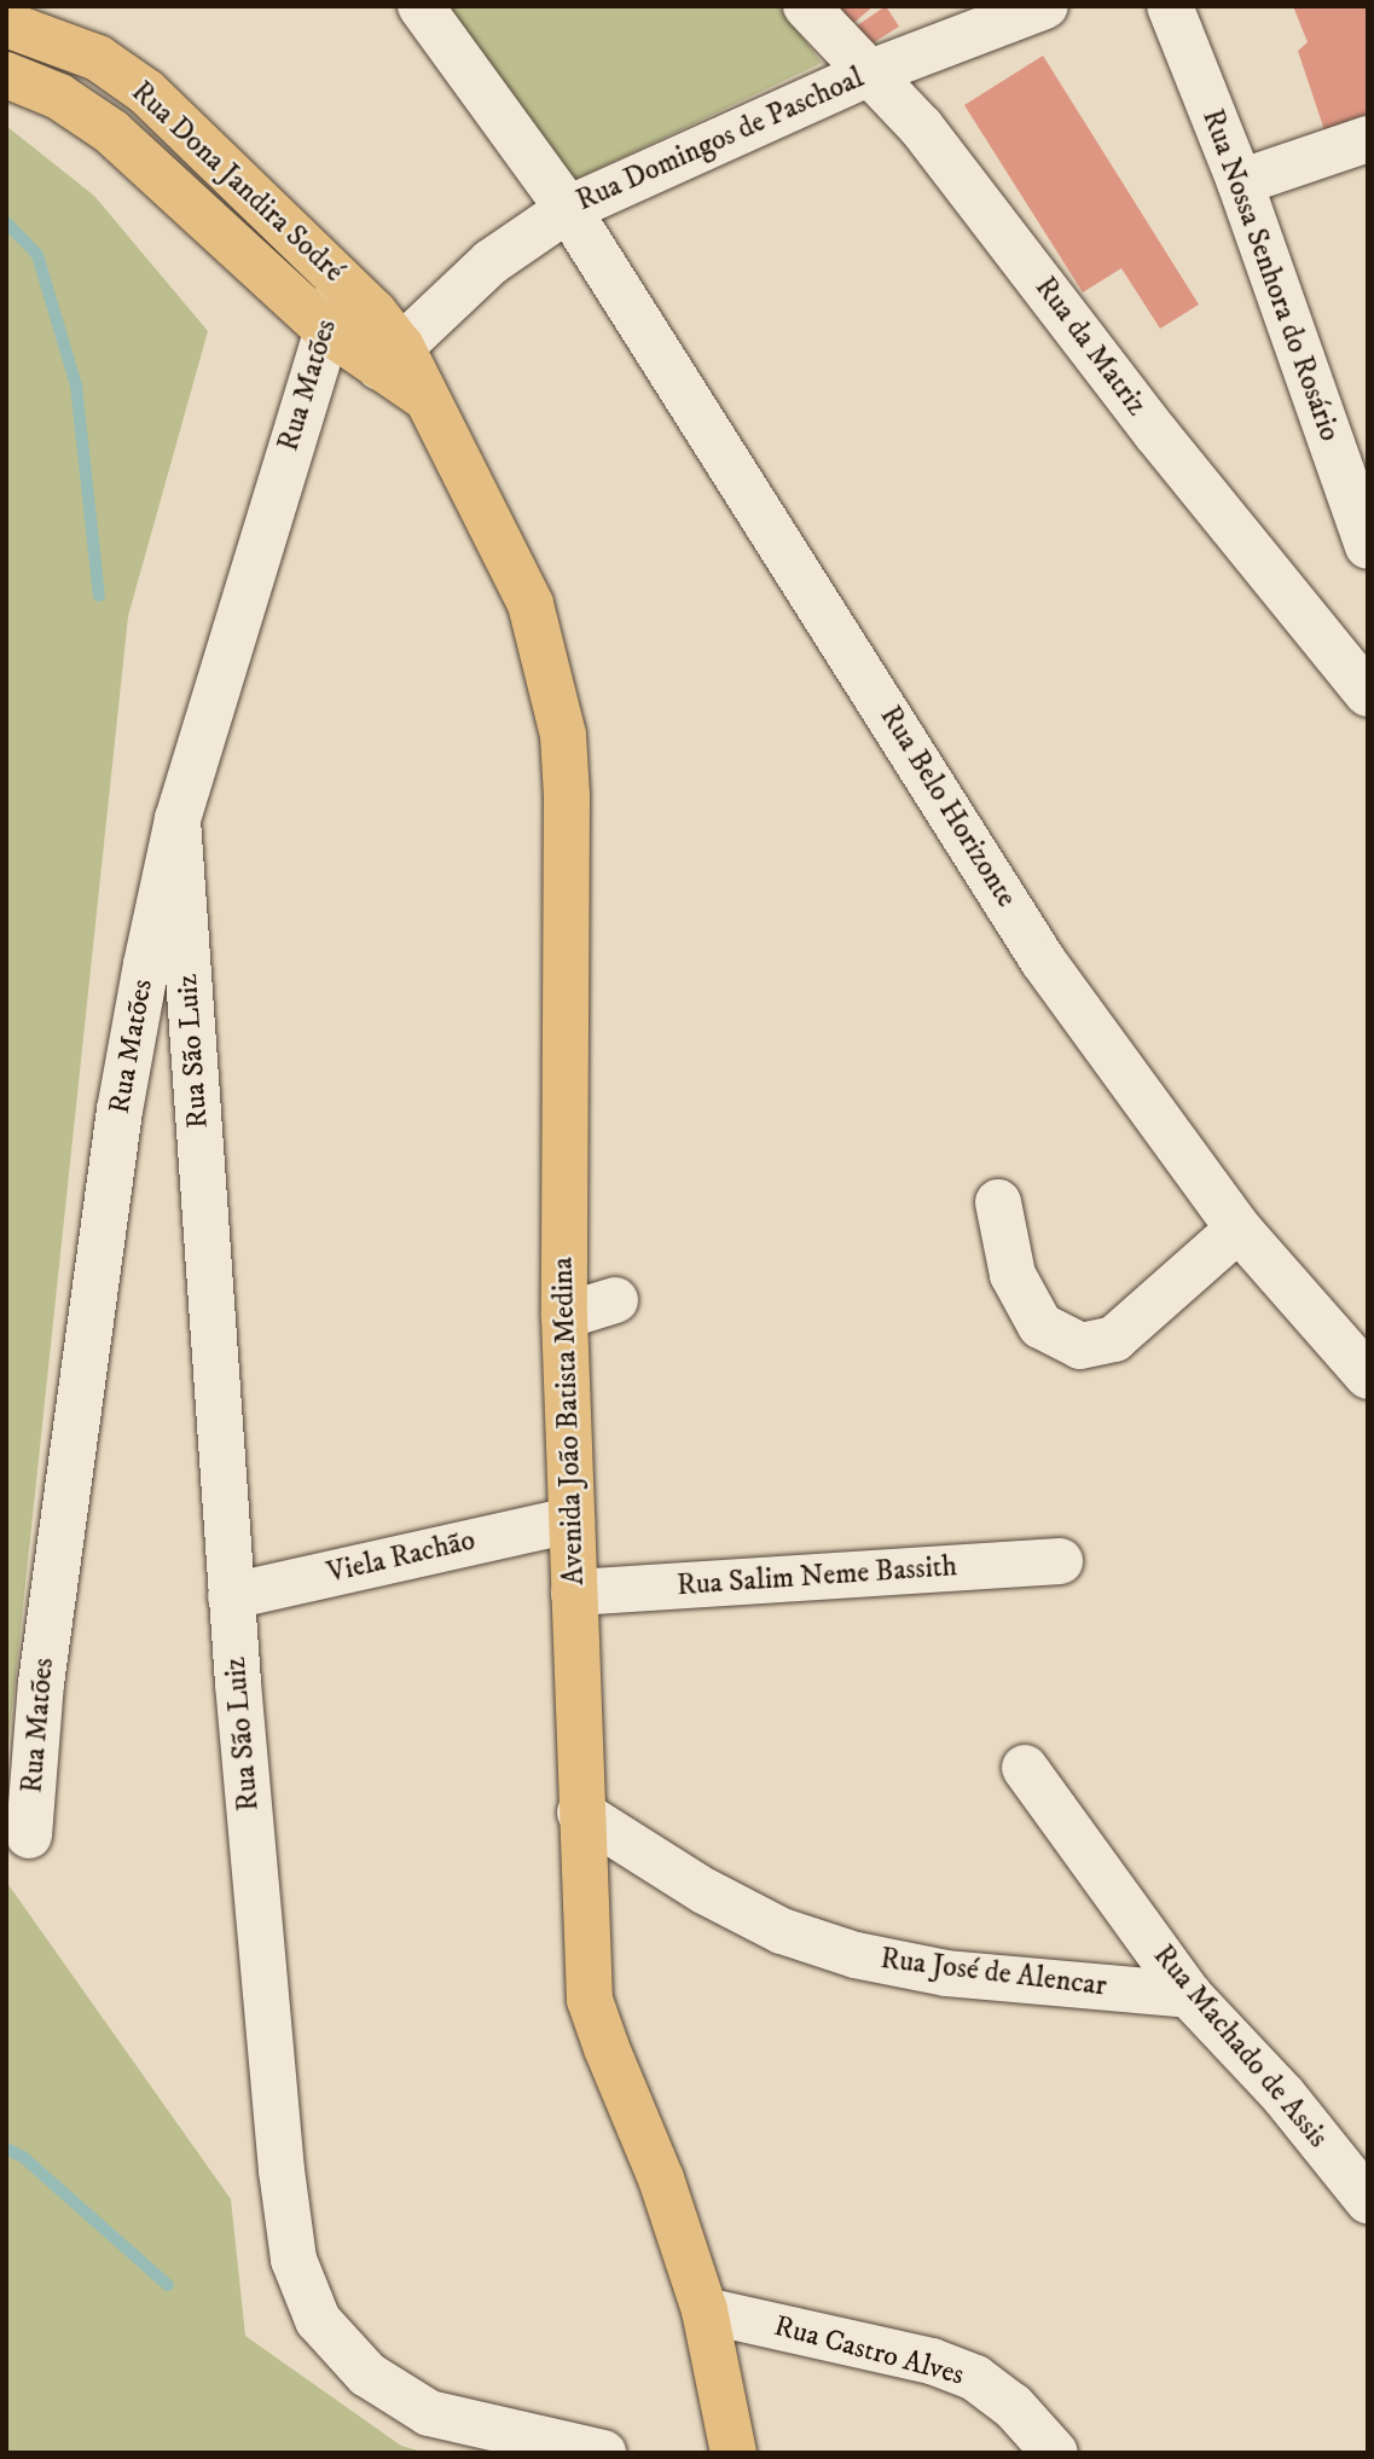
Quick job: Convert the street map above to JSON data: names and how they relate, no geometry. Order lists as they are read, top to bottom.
{
  "streets": {
    "main road": ["Rua Dona Jandira Sodré", "Avenida João Batista Medina"],
    "street": [
      "Rua Domingos de Paschoal",
      "Rua Nossa Senhora do Rosário",
      "Rua da Matriz",
      "Rua Matões",
      "Rua Belo Horizonte",
      "Rua São Luiz",
      "Viela Rachão",
      "Rua Salim Neme Bassith",
      "Rua José de Alencar",
      "Rua Machado de Assis",
      "Rua Castro Alves"
    ]
  },
  "crossings": [
    ["Rua Domingos de Paschoal", "Rua Dona Jandira Sodré"],
    ["Rua Domingos de Paschoal", "Rua da Matriz"],
    ["Rua Domingos de Paschoal", "Rua Matões"],
    ["Rua Domingos de Paschoal", "Rua Belo Horizonte"],
    ["Rua Domingos de Paschoal", "Avenida João Batista Medina"],
    ["Rua Dona Jandira Sodré", "Rua Matões"],
    ["Rua Dona Jandira Sodré", "Avenida João Batista Medina"],
    ["Rua Matões", "Rua São Luiz"],
    ["Rua Matões", "Avenida João Batista Medina"],
    ["Rua São Luiz", "Viela Rachão"],
    ["Avenida João Batista Medina", "Viela Rachão"],
    ["Avenida João Batista Medina", "Rua Salim Neme Bassith"],
    ["Avenida João Batista Medina", "Rua José de Alencar"],
    ["Avenida João Batista Medina", "Rua Castro Alves"],
    ["Rua José de Alencar", "Rua Machado de Assis"]
  ]
}
